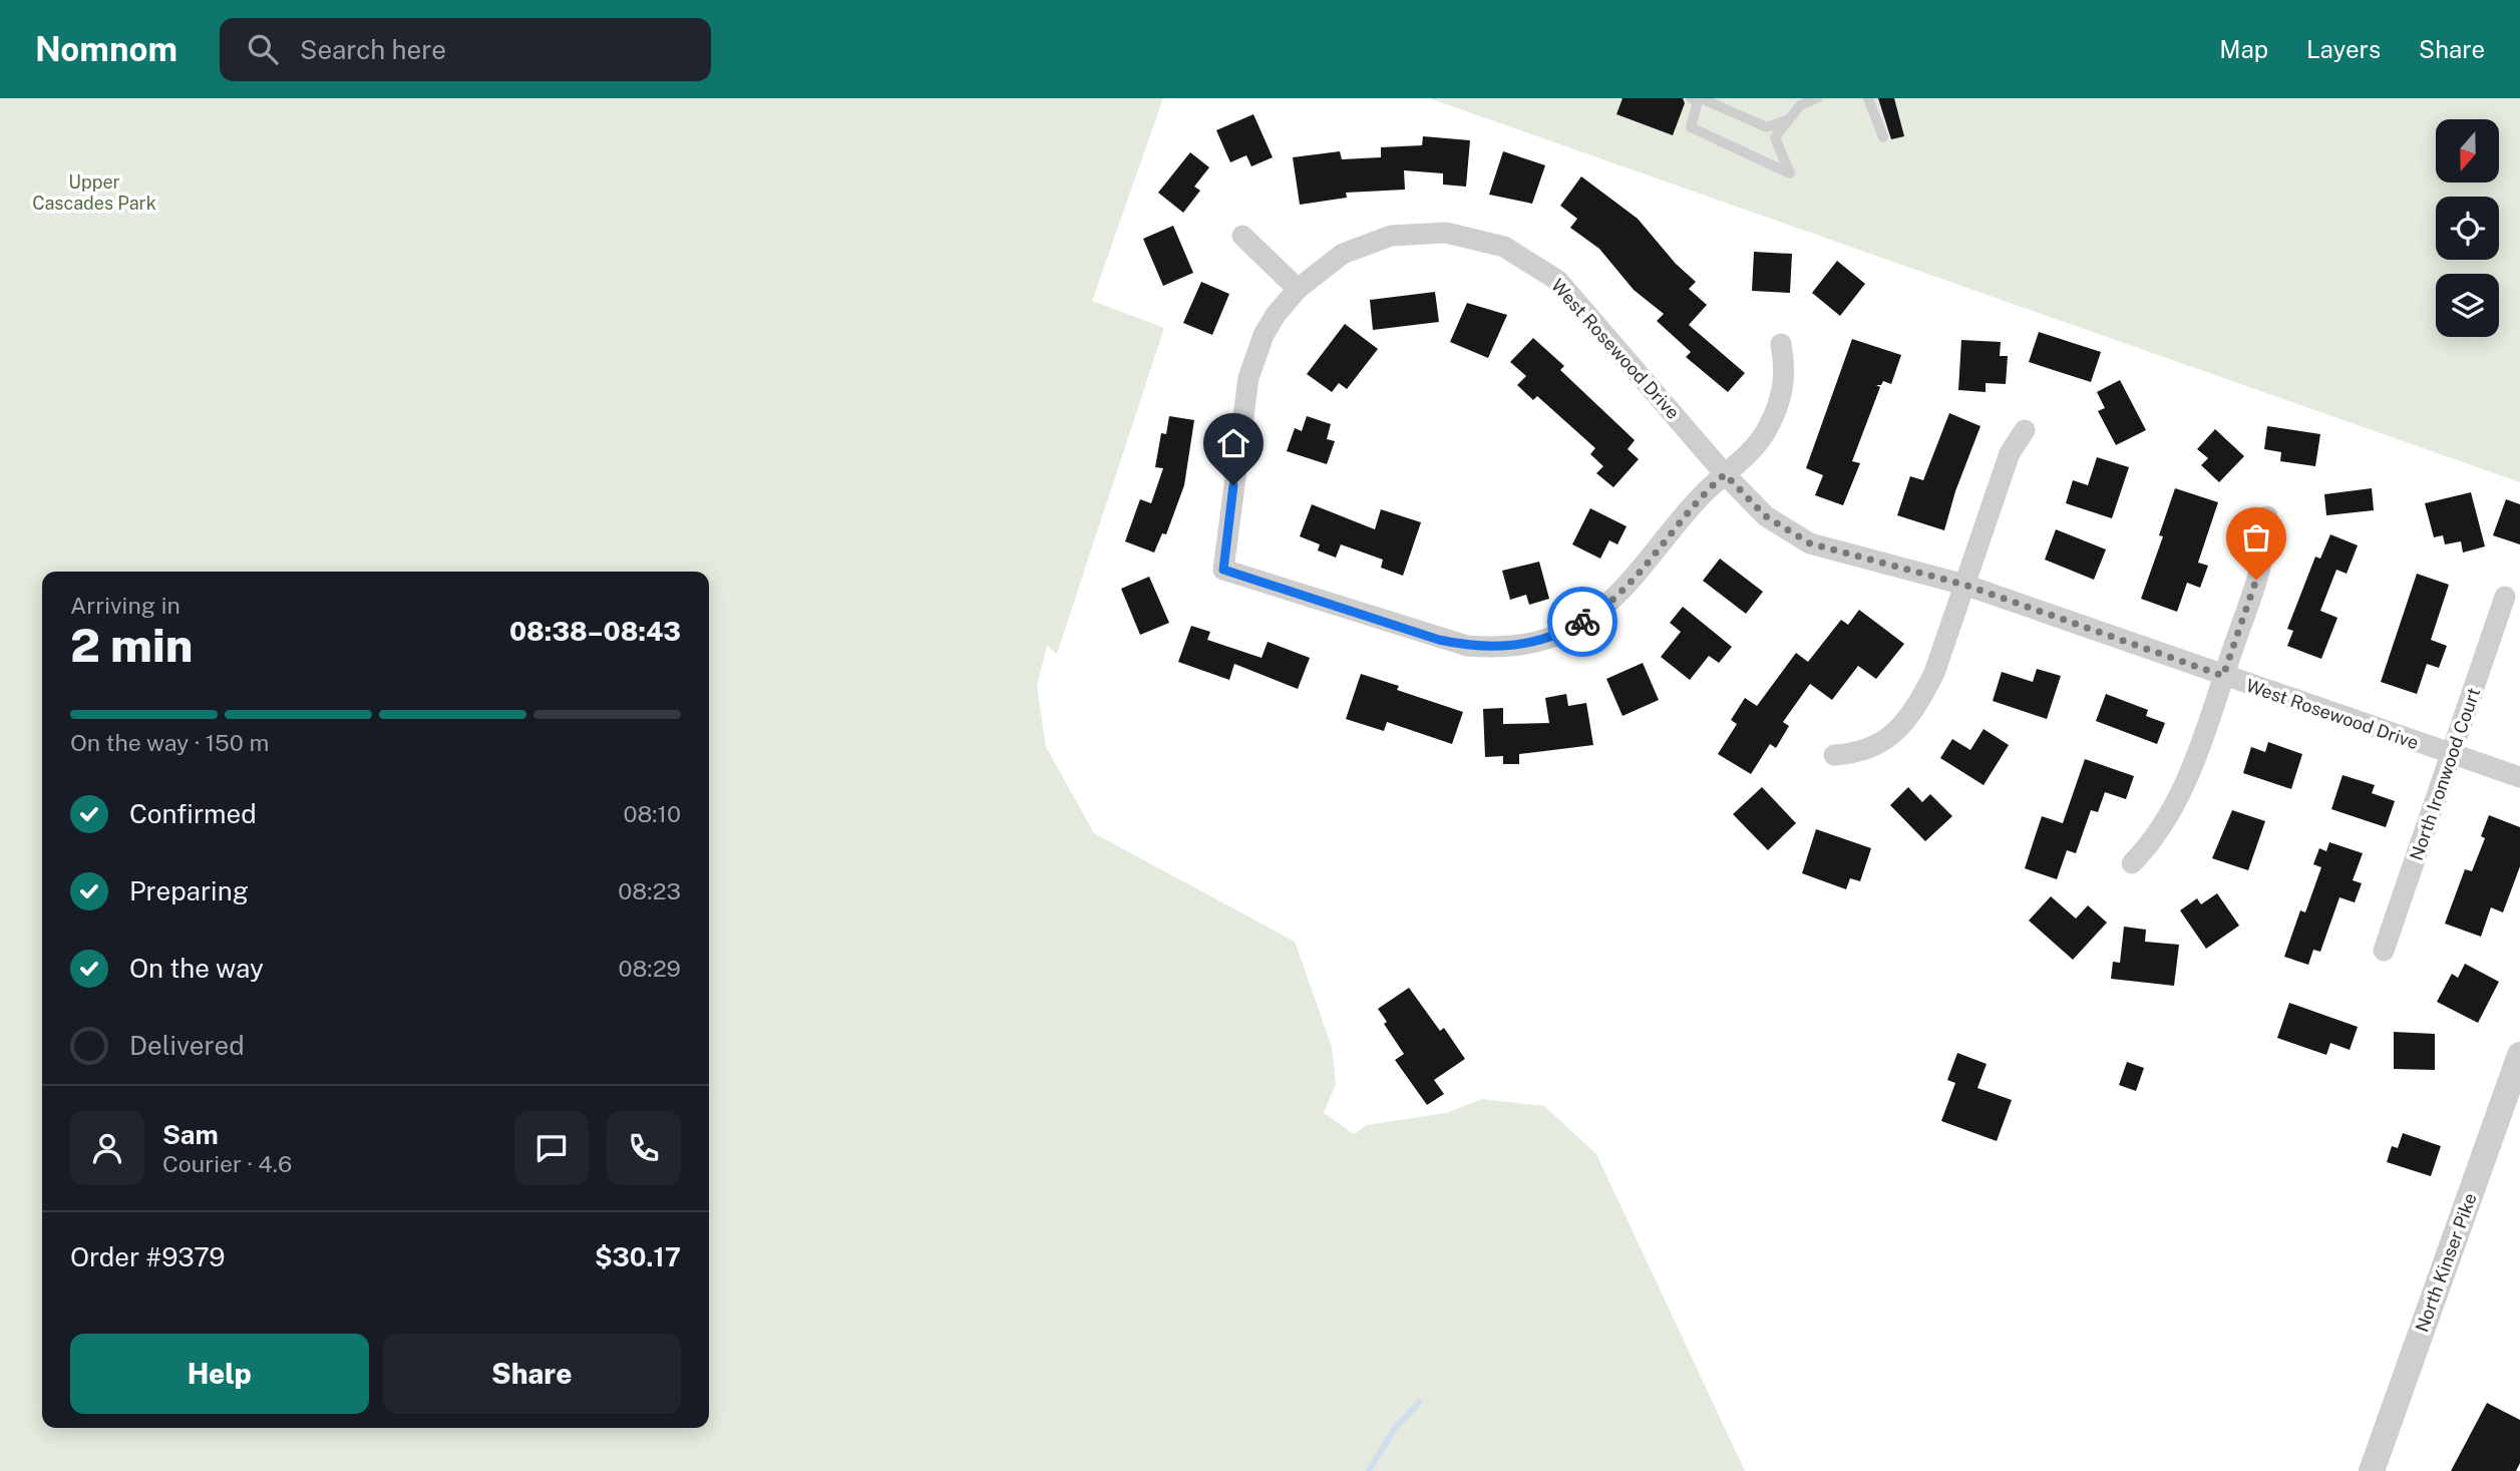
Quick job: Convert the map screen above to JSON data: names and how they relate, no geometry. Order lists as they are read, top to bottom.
{
  "streets": {
    "street": ["West Rosewood Drive", "North Ironwood Court", "North Kinser Pike"]
  },
  "crossings": [
    ["West Rosewood Drive", "North Ironwood Court"]
  ],
  "parks": ["Upper Cascades Park"],
  "north": "bottom",
  "page": {
    "header": "Nomnom",
    "search": "Search here",
    "nav": ["Map", "Layers", "Share"],
    "heading": ["2 min", "Arriving in", "08:38–08:43"],
    "panel": [
      "Sam",
      "Courier · 4.6",
      "Order #9379",
      "$30.17"
    ],
    "bar": "On the way · 150 m",
    "list": [
      ["Confirmed", "08:10"],
      ["Preparing", "08:23"],
      ["On the way", "08:29"],
      "Delivered"
    ],
    "buttons": ["Help", "Share"]
  }
}
